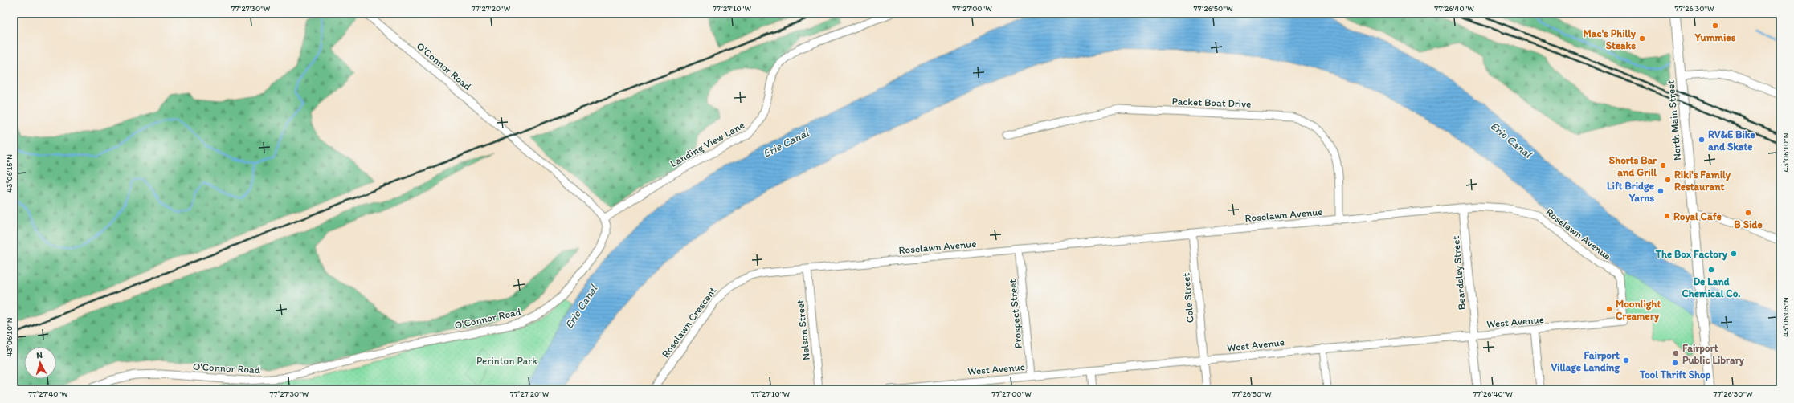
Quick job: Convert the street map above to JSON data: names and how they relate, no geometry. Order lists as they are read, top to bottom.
{
  "streets": {
    "main road": ["North Main Street"],
    "street": [
      "O'Connor Road",
      "Packet Boat Drive",
      "Landing View Lane",
      "Roselawn Avenue",
      "Beardsley Street",
      "Cole Street",
      "Prospect Street",
      "West Avenue",
      "Roselawn Crescent",
      "Nelson Street"
    ]
  },
  "crossings": [
    ["O'Connor Road", "Landing View Lane"],
    ["Packet Boat Drive", "Roselawn Avenue"],
    ["Roselawn Avenue", "Beardsley Street"],
    ["Roselawn Avenue", "Cole Street"],
    ["Roselawn Avenue", "Prospect Street"],
    ["Roselawn Avenue", "West Avenue"],
    ["Roselawn Avenue", "Roselawn Crescent"],
    ["Roselawn Avenue", "Nelson Street"],
    ["Beardsley Street", "West Avenue"],
    ["Cole Street", "West Avenue"],
    ["Prospect Street", "West Avenue"],
    ["Roselawn Crescent", "Nelson Street"]
  ],
  "water": ["Erie Canal"],
  "parks": ["Perinton Park"],
  "places": [
    "Yummies",
    "Mac's Philly Steaks",
    "RV&E Bike and Skate",
    "Shorts Bar and Grill",
    "Riki's Family Restaurant",
    "Lift Bridge Yarns",
    "B Side",
    "Royal Cafe",
    "The Box Factory",
    "De Land Chemical Co.",
    "Moonlight Creamery",
    "Fairport Public Library",
    "Fairport Village Landing",
    "Tool Thrift Shop"
  ],
  "north": "top",
  "coordinates": [
    "77°27'30\"W",
    "77°27'20\"W",
    "77°27'10\"W",
    "77°27'00\"W",
    "77°26'50\"W",
    "77°26'40\"W",
    "77°26'30\"W",
    "43°06'10\"N",
    "43°06'15\"N",
    "43°06'05\"N",
    "77°27'40\"W"
  ]
}
